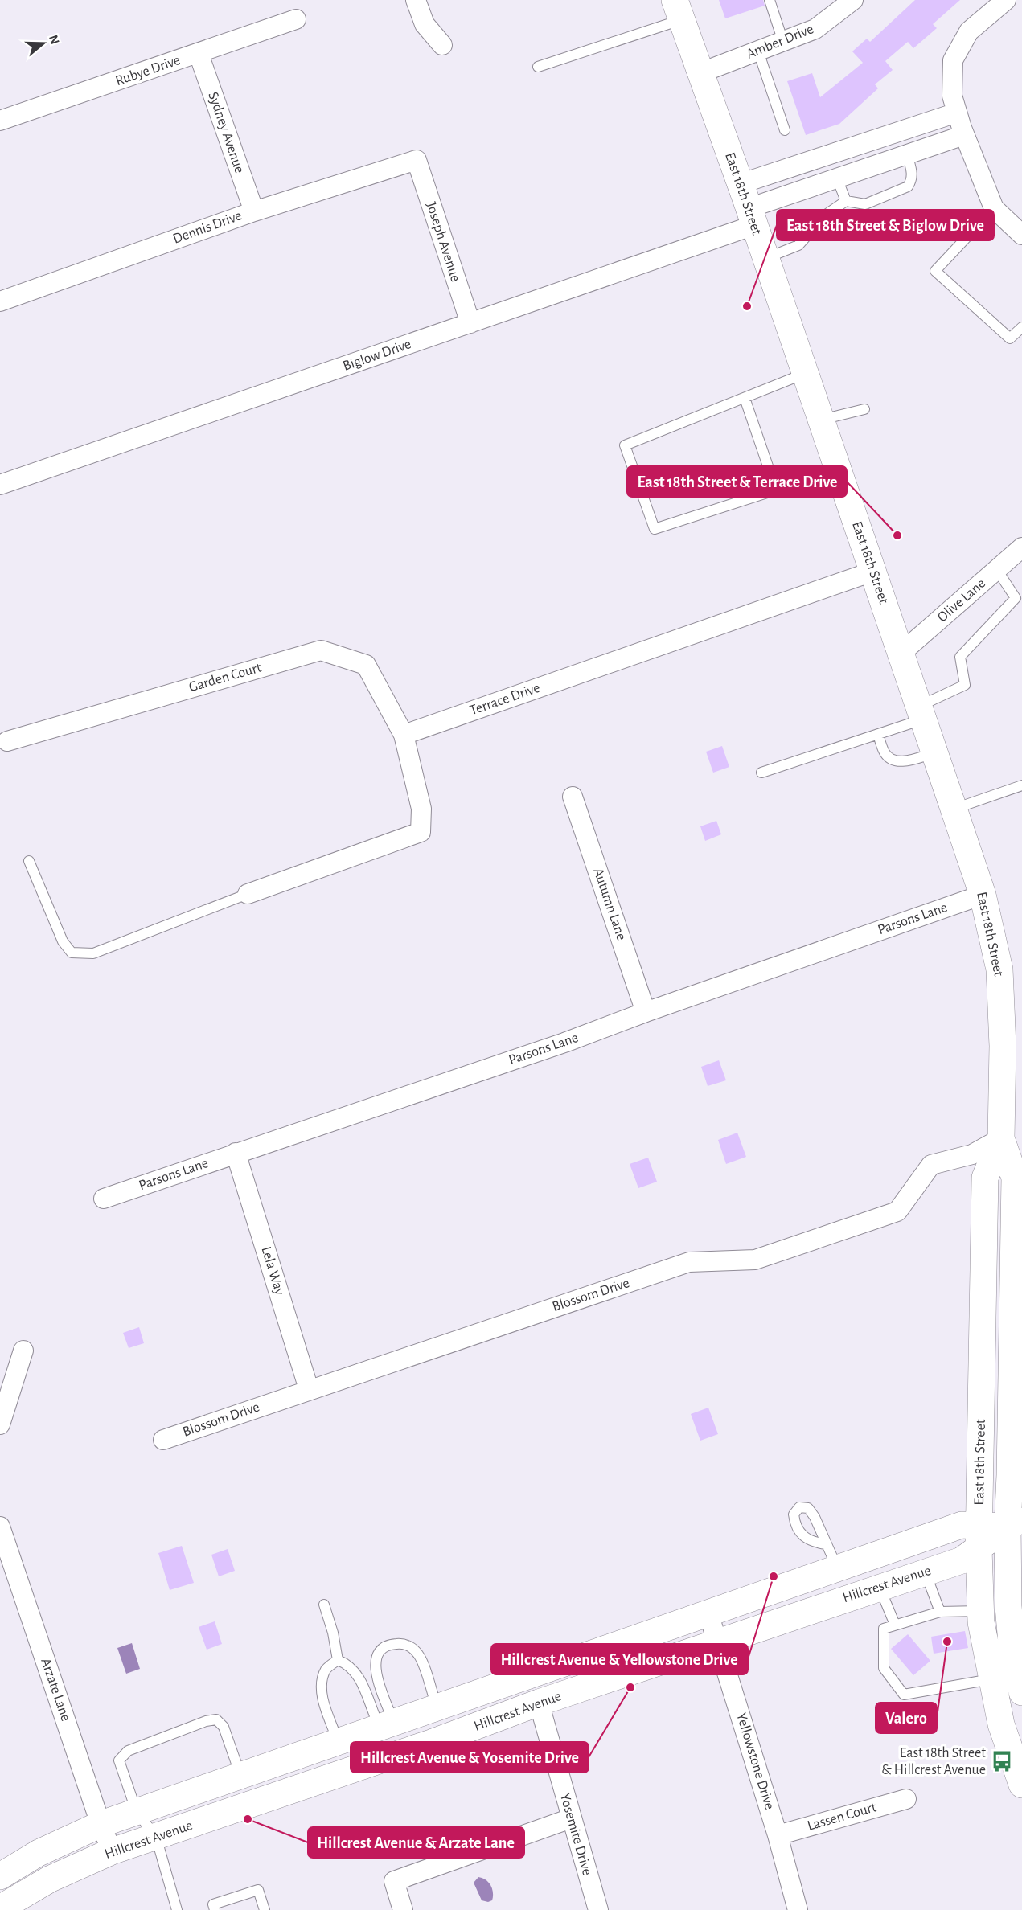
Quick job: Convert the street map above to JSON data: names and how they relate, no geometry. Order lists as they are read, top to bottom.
{
  "streets": {
    "main road": ["East 18th Street", "Hillcrest Avenue"],
    "street": [
      "Amber Drive",
      "Rubye Drive",
      "Sydney Avenue",
      "Dennis Drive",
      "Joseph Avenue",
      "Biglow Drive",
      "Olive Lane",
      "Garden Court",
      "Terrace Drive",
      "Autumn Lane",
      "Parsons Lane",
      "Lela Way",
      "Blossom Drive",
      "Arzate Lane",
      "Yellowstone Drive",
      "Lassen Court",
      "Yosemite Drive"
    ]
  },
  "crossings": [
    ["Amber Drive", "East 18th Street"],
    ["Rubye Drive", "Sydney Avenue"],
    ["Sydney Avenue", "Dennis Drive"],
    ["East 18th Street", "Biglow Drive"],
    ["East 18th Street", "Olive Lane"],
    ["East 18th Street", "Terrace Drive"],
    ["East 18th Street", "Parsons Lane"],
    ["East 18th Street", "Blossom Drive"],
    ["East 18th Street", "Hillcrest Avenue"],
    ["Dennis Drive", "Joseph Avenue"],
    ["Joseph Avenue", "Biglow Drive"],
    ["Garden Court", "Terrace Drive"],
    ["Autumn Lane", "Parsons Lane"],
    ["Parsons Lane", "Lela Way"],
    ["Lela Way", "Blossom Drive"],
    ["Hillcrest Avenue", "Arzate Lane"],
    ["Hillcrest Avenue", "Yellowstone Drive"],
    ["Hillcrest Avenue", "Yosemite Drive"],
    ["Yellowstone Drive", "Lassen Court"]
  ],
  "places": {
    "other": [
      "East 18th Street & Biglow Drive",
      "East 18th Street & Terrace Drive",
      "Hillcrest Avenue & Yellowstone Drive",
      "Valero",
      "Hillcrest Avenue & Yosemite Drive",
      "Hillcrest Avenue & Arzate Lane"
    ],
    "bus stop": ["East 18th Street & Hillcrest Avenue"]
  },
  "north": "right"
}
